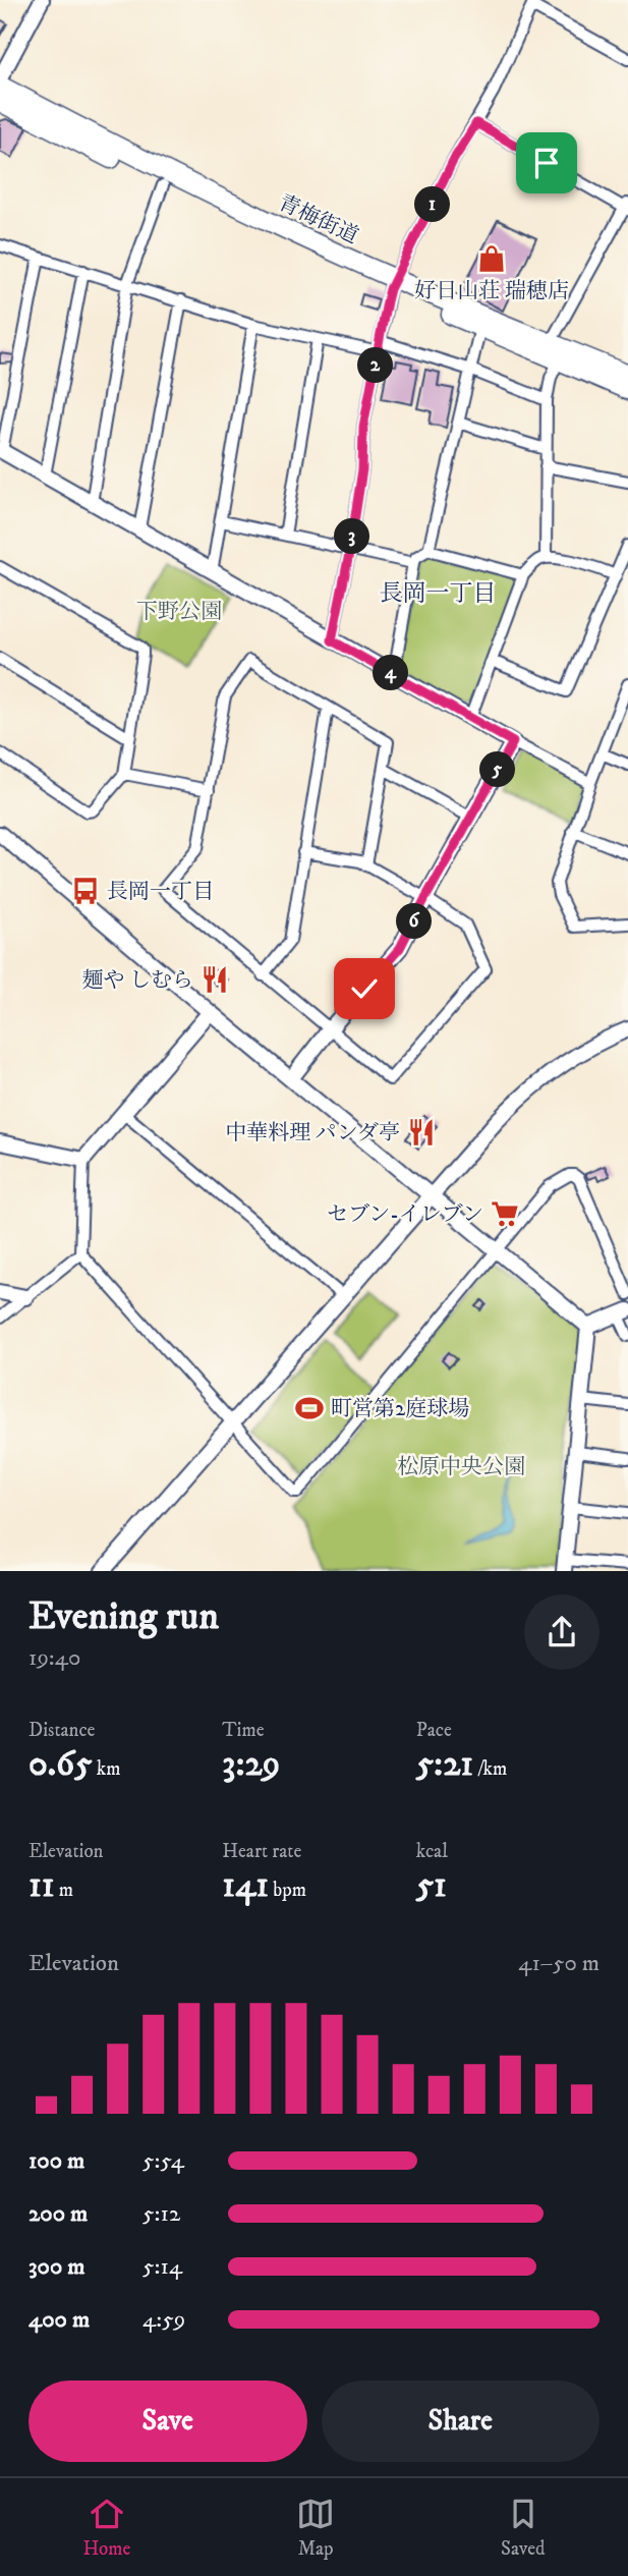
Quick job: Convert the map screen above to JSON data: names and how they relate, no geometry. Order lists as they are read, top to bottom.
{
  "streets": {
    "main road": ["青梅街道"]
  },
  "districts": ["長岡一丁目"],
  "parks": ["下野公園", "松原中央公園"],
  "places": {
    "shop": ["好日山荘 瑞穂店"],
    "bus stop": ["長岡一丁目"],
    "restaurant": ["麺や しむら", "中華料理 パンダ亭"],
    "supermarket": ["セブン-イレブン"],
    "sports": ["町営第2庭球場"]
  },
  "page": {
    "pins": [
      "1",
      "2",
      "3",
      "4",
      "5",
      "6"
    ],
    "heading": ["Evening run", "19:40"],
    "stats": [
      ["Distance", "0.65 km"],
      ["Time", "3:29"],
      ["Pace", "5:21 /km"],
      ["Elevation", "11 m"],
      ["Heart rate", "141 bpm"],
      ["kcal", "51"]
    ],
    "chart": ["Elevation", "41–50 m"],
    "list": [
      {
        "name": "100 m",
        "note": "5:54"
      },
      {
        "name": "200 m",
        "note": "5:12"
      },
      {
        "name": "300 m",
        "note": "5:14"
      },
      {
        "name": "400 m",
        "note": "4:59"
      }
    ],
    "buttons": ["Save", "Share"],
    "tabs": ["Home", "Map", "Saved"]
  }
}
